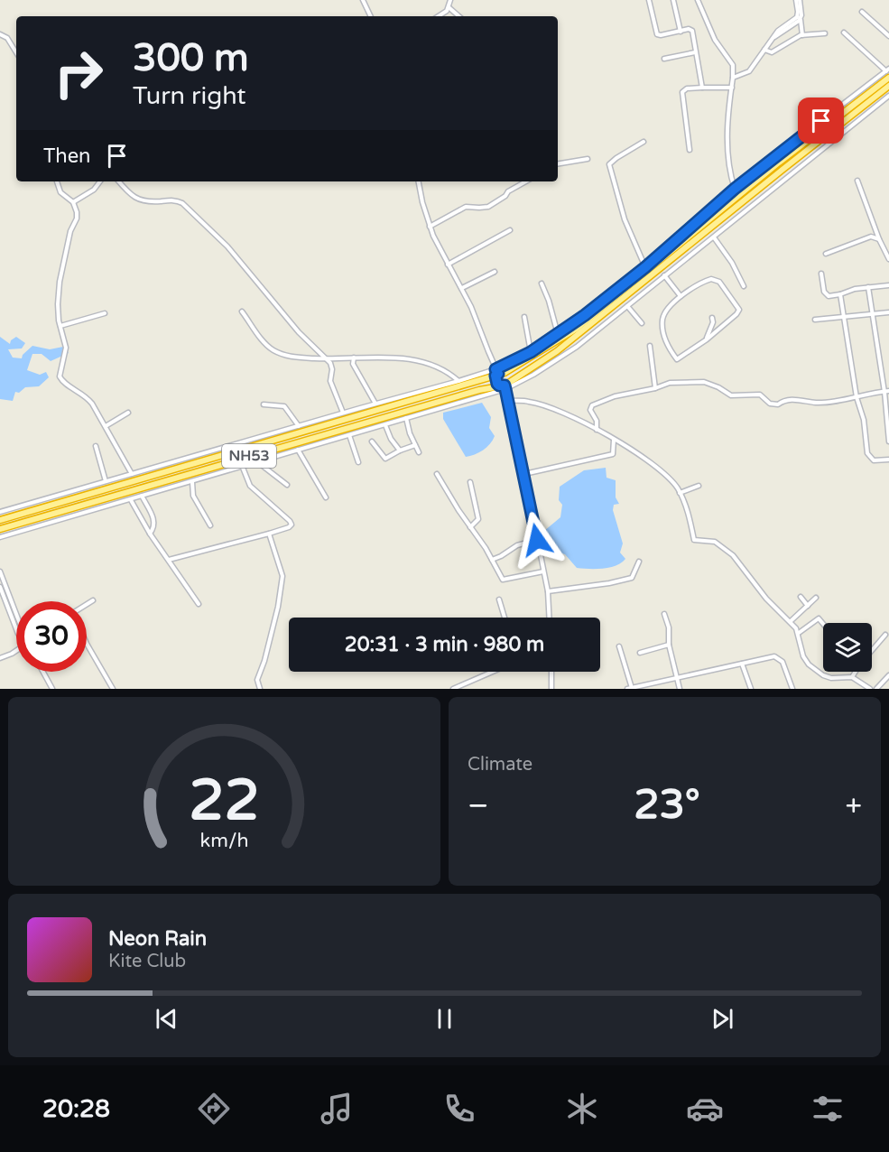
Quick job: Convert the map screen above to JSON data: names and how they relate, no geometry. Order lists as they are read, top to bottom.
{
  "streets": {
    "highway": ["NH53"]
  },
  "page": {
    "turn": ["300 m", "Turn right"],
    "then": "Then",
    "limit": "30",
    "trip": "20:31 · 3 min · 980 m",
    "tile": "Climate",
    "heat": ["−", "23°", "+"],
    "song": ["Neon Rain", "Kite Club"],
    "tabs": "20:28",
    "gauge": ["22", "km/h"]
  }
}
